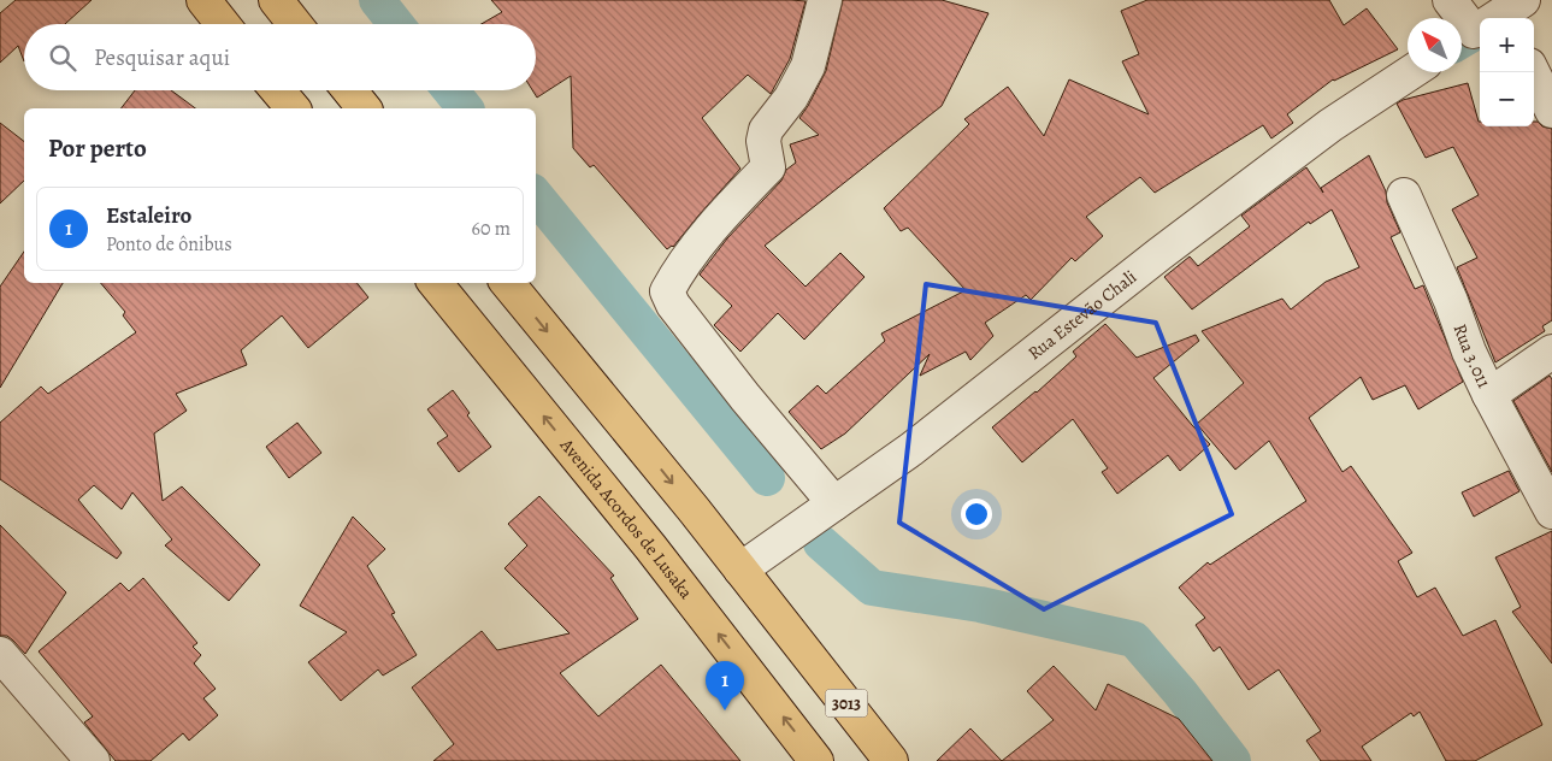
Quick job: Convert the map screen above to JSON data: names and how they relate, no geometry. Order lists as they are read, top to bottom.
{
  "streets": {
    "main road": ["Avenida Acordos de Lusaka", "3013"],
    "street": ["Rua Estevão Chali", "Rua 3.011"]
  },
  "crossings": [
    ["Rua Estevão Chali", "3013"]
  ],
  "north": "top left",
  "page": {
    "map_buttons": ["+", "−"],
    "search": "Pesquisar aqui",
    "heading": "Por perto",
    "list": [
      {
        "mark": "1",
        "name": "Estaleiro",
        "note": "Ponto de ônibus",
        "value": "60 m"
      }
    ],
    "pins": "1"
  }
}
